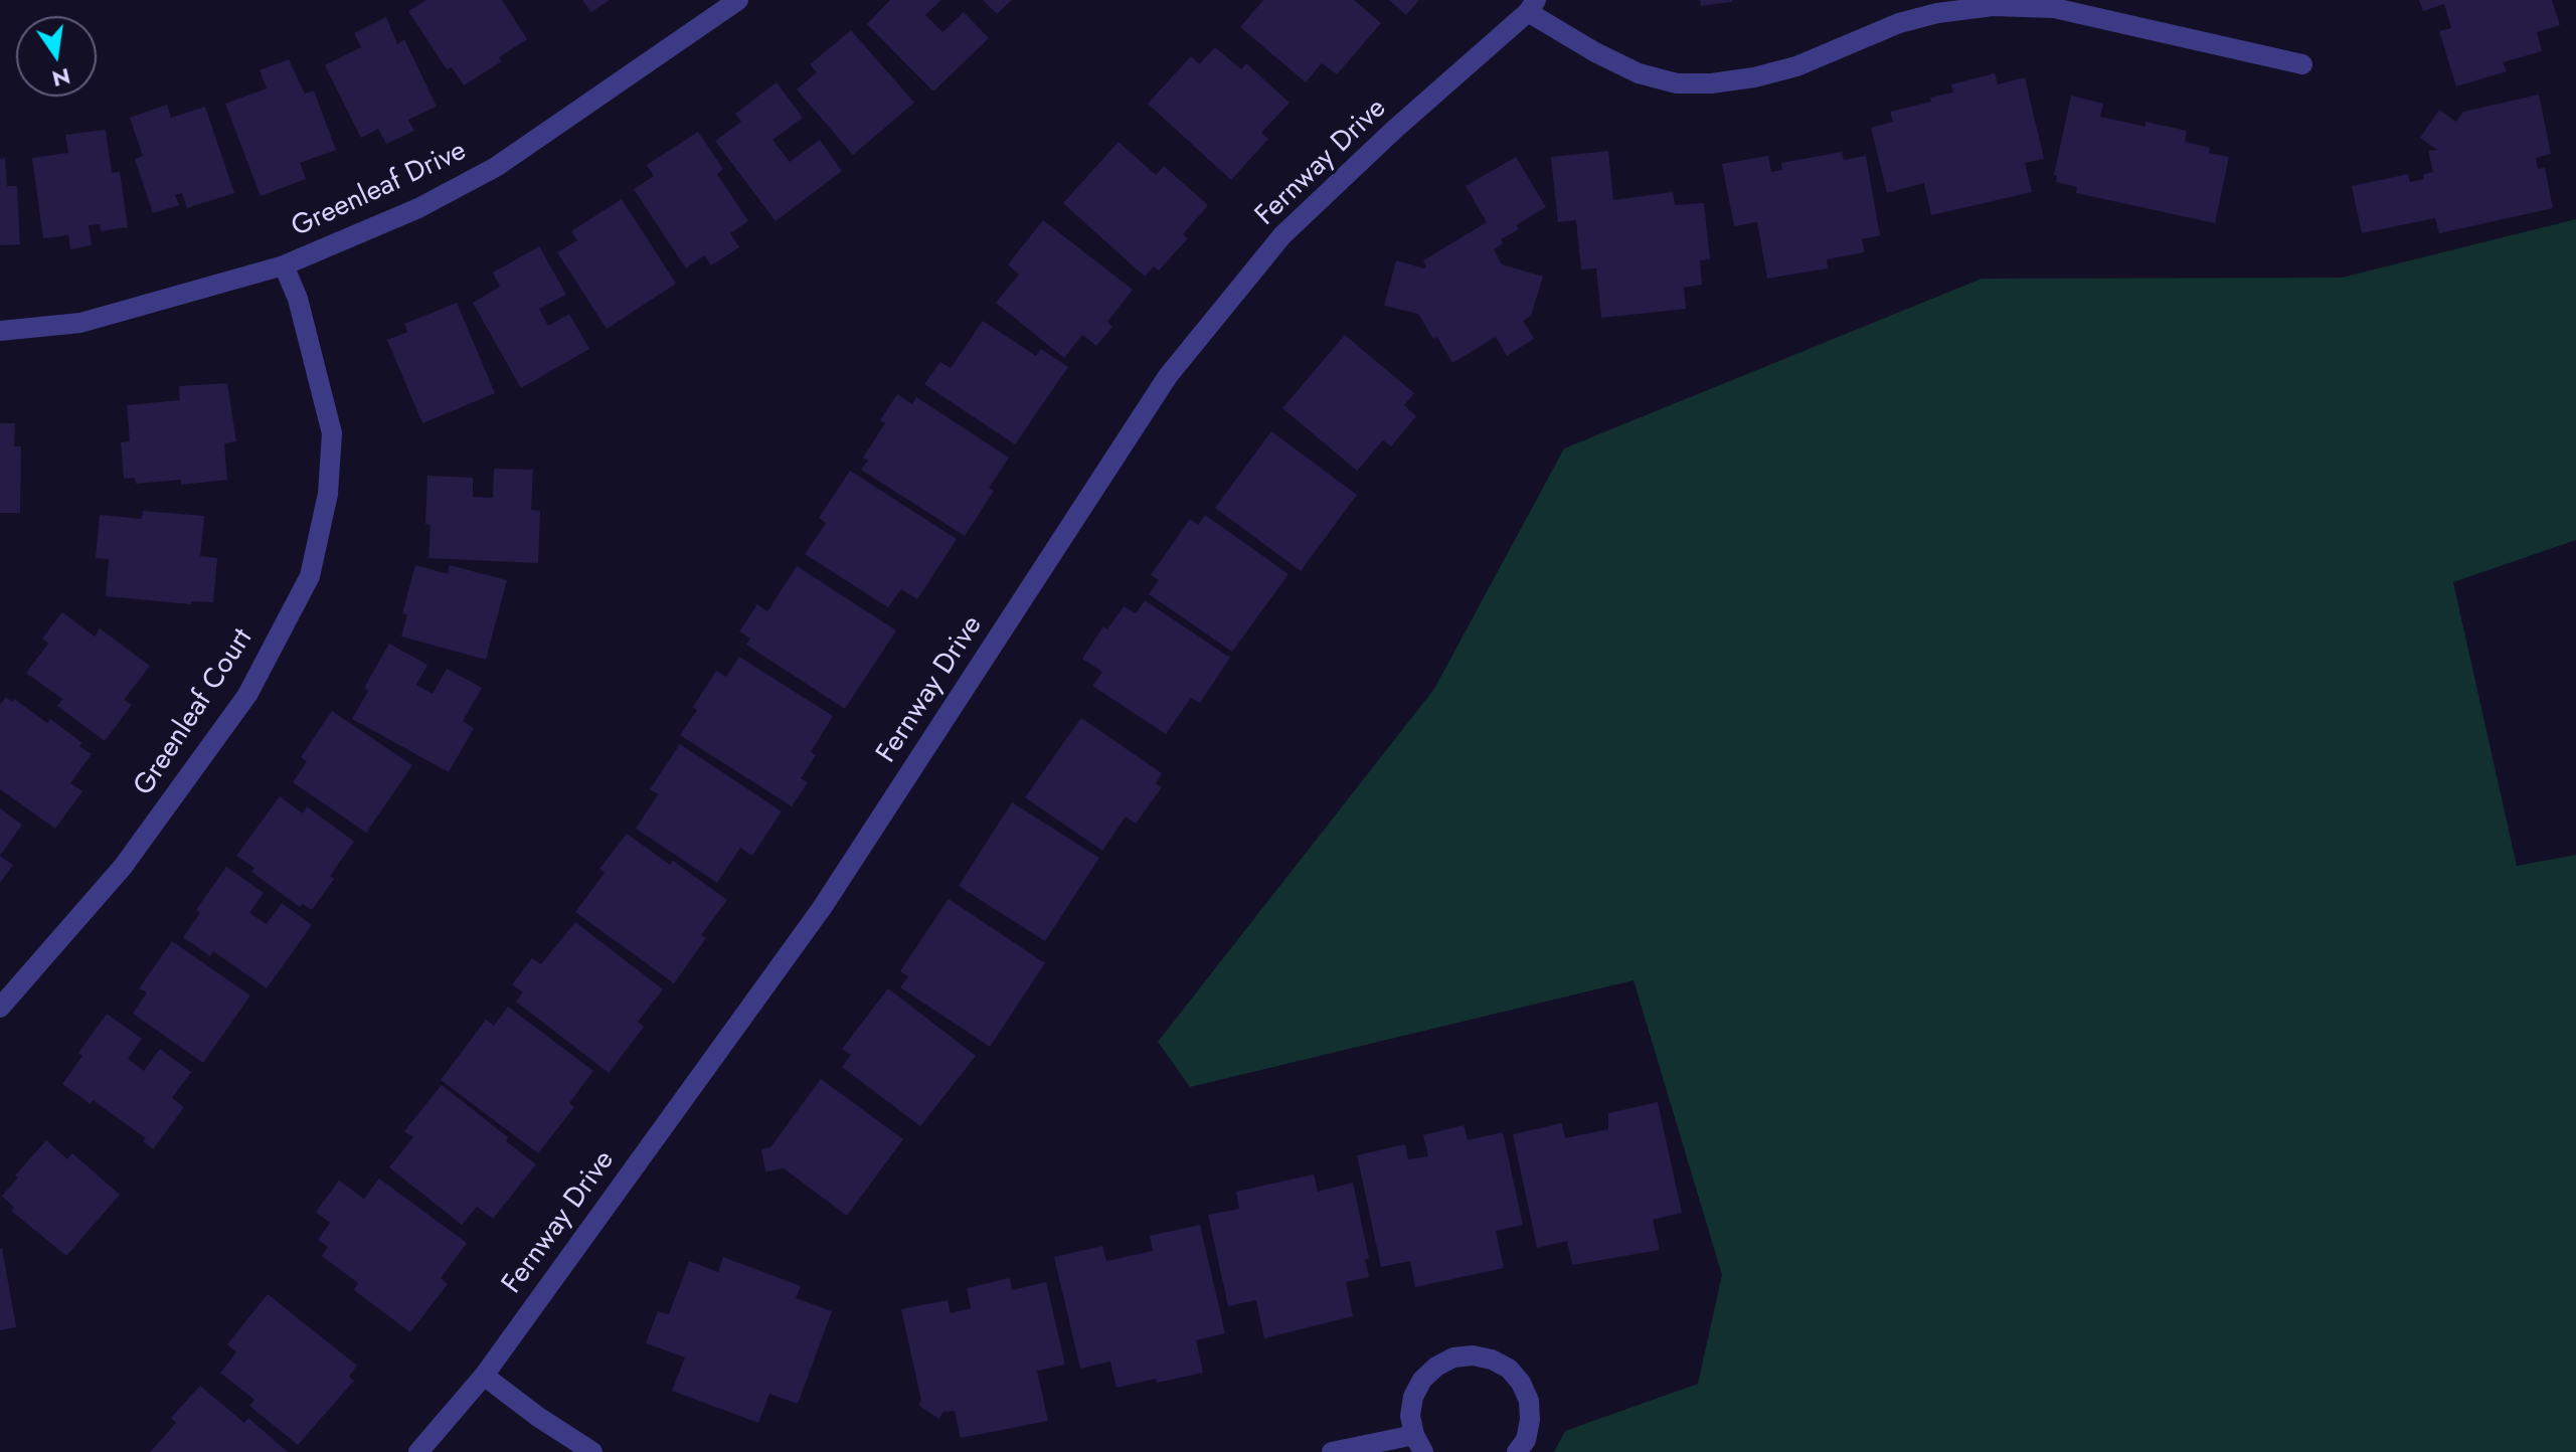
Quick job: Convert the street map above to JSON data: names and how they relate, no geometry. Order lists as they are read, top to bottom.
{
  "streets": {
    "street": ["Fernway Drive", "Greenleaf Drive", "Greenleaf Court"]
  },
  "crossings": [
    ["Greenleaf Drive", "Greenleaf Court"]
  ],
  "north": "bottom"
}
